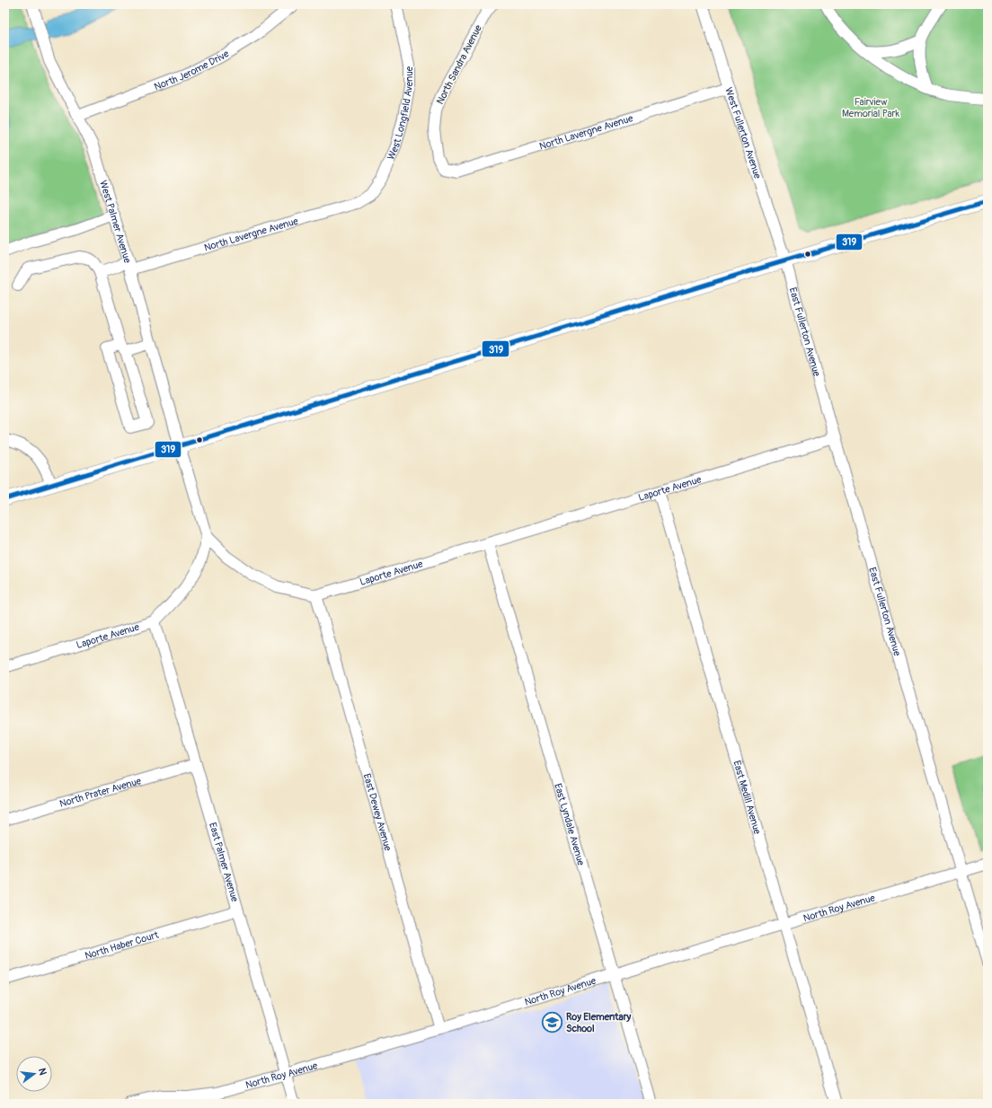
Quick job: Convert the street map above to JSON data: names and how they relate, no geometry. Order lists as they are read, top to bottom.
{
  "streets": {
    "street": [
      "North Sandra Avenue",
      "North Jerome Drive",
      "West Longfield Avenue",
      "North Lavergne Avenue",
      "West Fullerton Avenue",
      "West Palmer Avenue",
      "East Fullerton Avenue",
      "Laporte Avenue",
      "North Prater Avenue",
      "East Medill Avenue",
      "East Dewey Avenue",
      "East Lyndale Avenue",
      "East Palmer Avenue",
      "North Roy Avenue",
      "North Haber Court"
    ]
  },
  "crossings": [
    ["North Sandra Avenue", "North Lavergne Avenue"],
    ["North Jerome Drive", "West Palmer Avenue"],
    ["West Longfield Avenue", "North Lavergne Avenue"],
    ["North Lavergne Avenue", "West Fullerton Avenue"],
    ["North Lavergne Avenue", "West Palmer Avenue"],
    ["West Fullerton Avenue", "East Fullerton Avenue"],
    ["East Fullerton Avenue", "Laporte Avenue"],
    ["East Fullerton Avenue", "North Roy Avenue"],
    ["Laporte Avenue", "East Medill Avenue"],
    ["Laporte Avenue", "East Dewey Avenue"],
    ["Laporte Avenue", "East Lyndale Avenue"],
    ["Laporte Avenue", "East Palmer Avenue"],
    ["North Prater Avenue", "East Palmer Avenue"],
    ["East Medill Avenue", "North Roy Avenue"],
    ["East Dewey Avenue", "North Roy Avenue"],
    ["East Lyndale Avenue", "North Roy Avenue"],
    ["East Palmer Avenue", "North Roy Avenue"],
    ["East Palmer Avenue", "North Haber Court"]
  ],
  "parks": ["Fairview Memorial Park"],
  "places": {
    "school or university": ["Roy Elementary School"]
  },
  "lines": ["transit line 319"],
  "north": "right"
}
